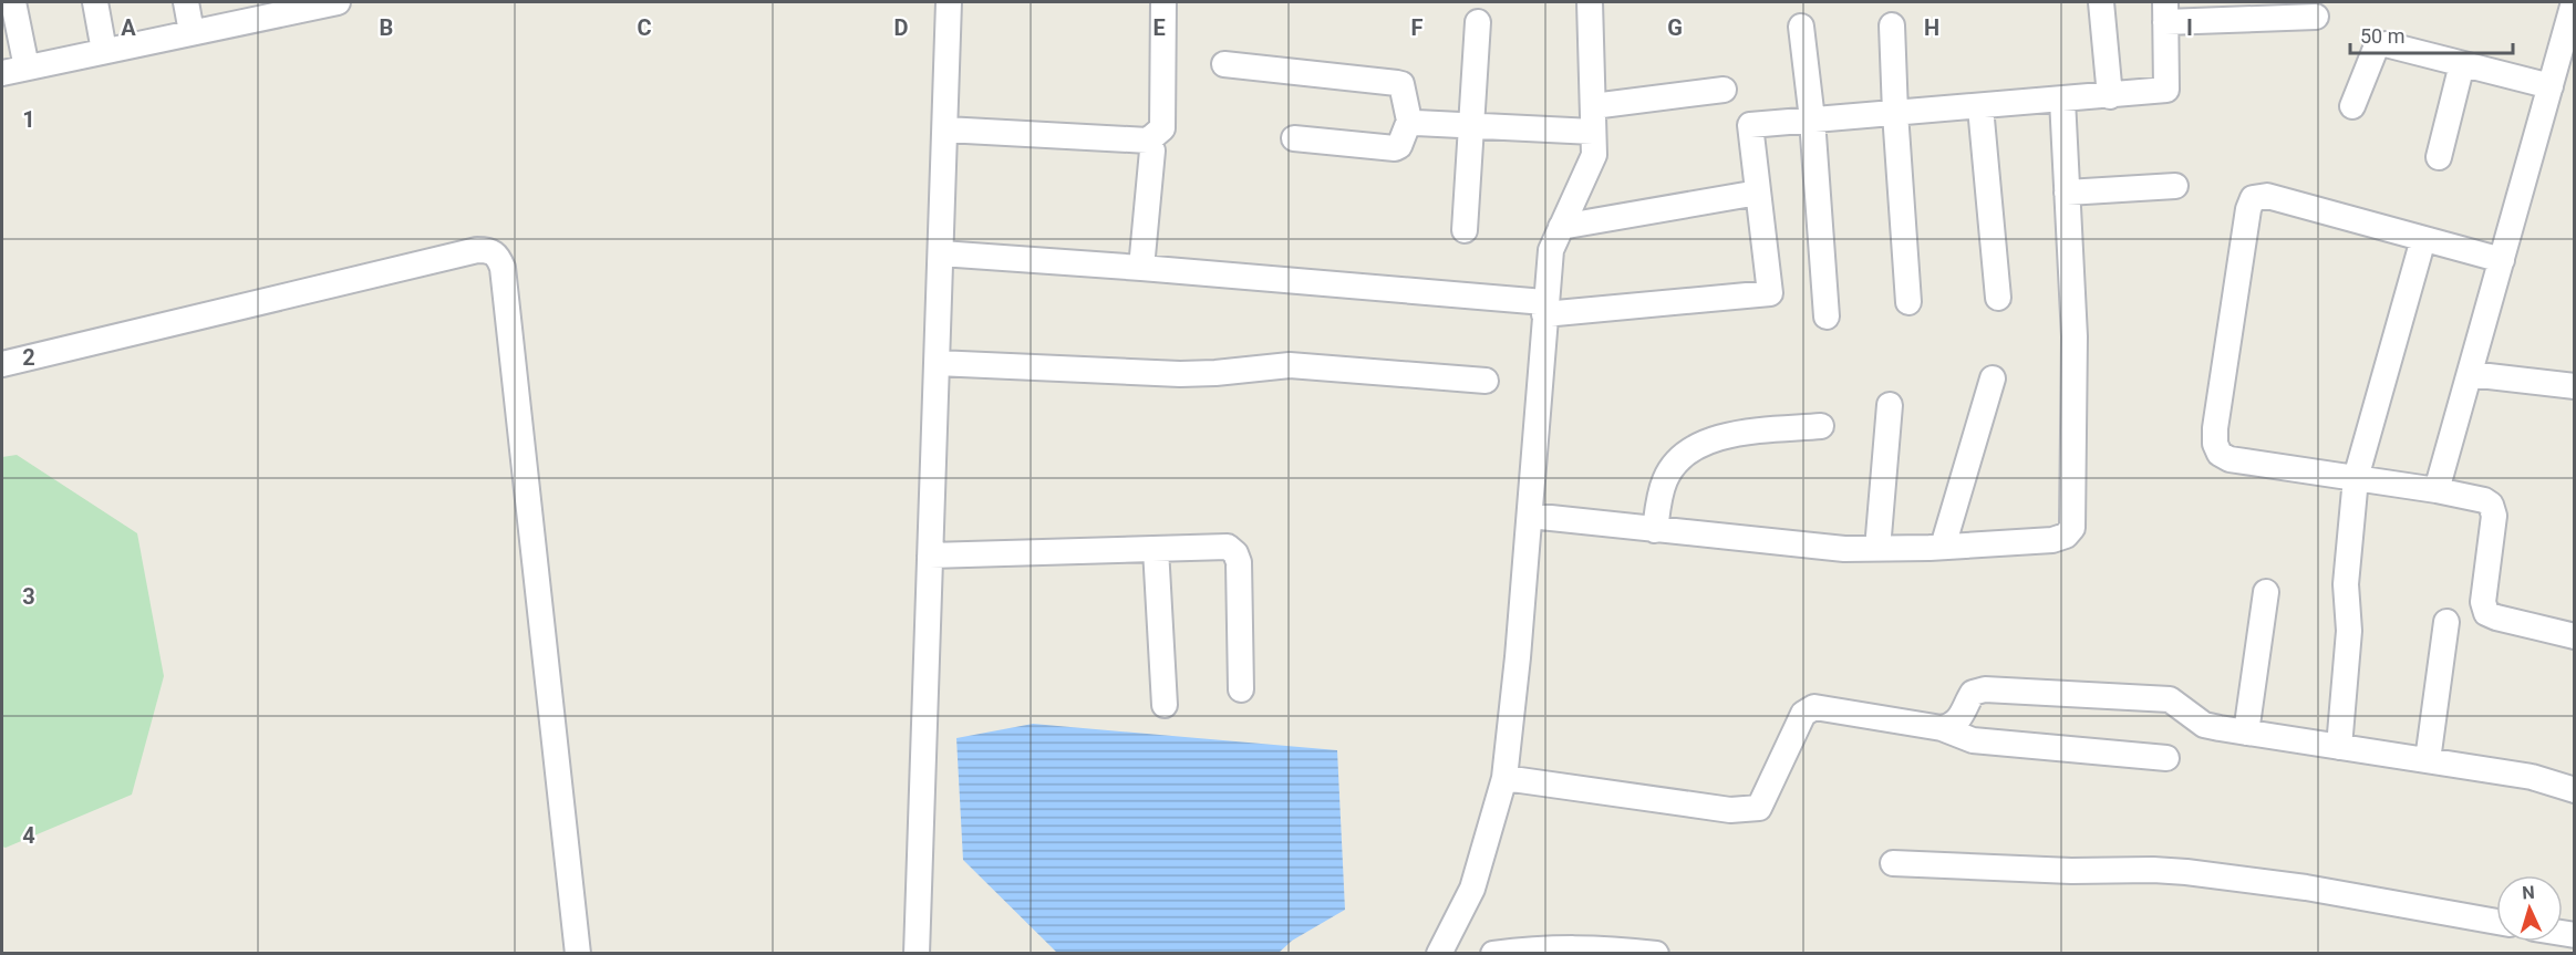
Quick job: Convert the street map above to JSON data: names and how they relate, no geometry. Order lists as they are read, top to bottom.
{
  "scale_bar": "50 m",
  "north": "top",
  "grid": {
    "columns": [
      "A",
      "B",
      "C",
      "D",
      "E",
      "F",
      "G",
      "H",
      "I"
    ],
    "rows": [
      "1",
      "2",
      "3",
      "4"
    ]
  }
}
